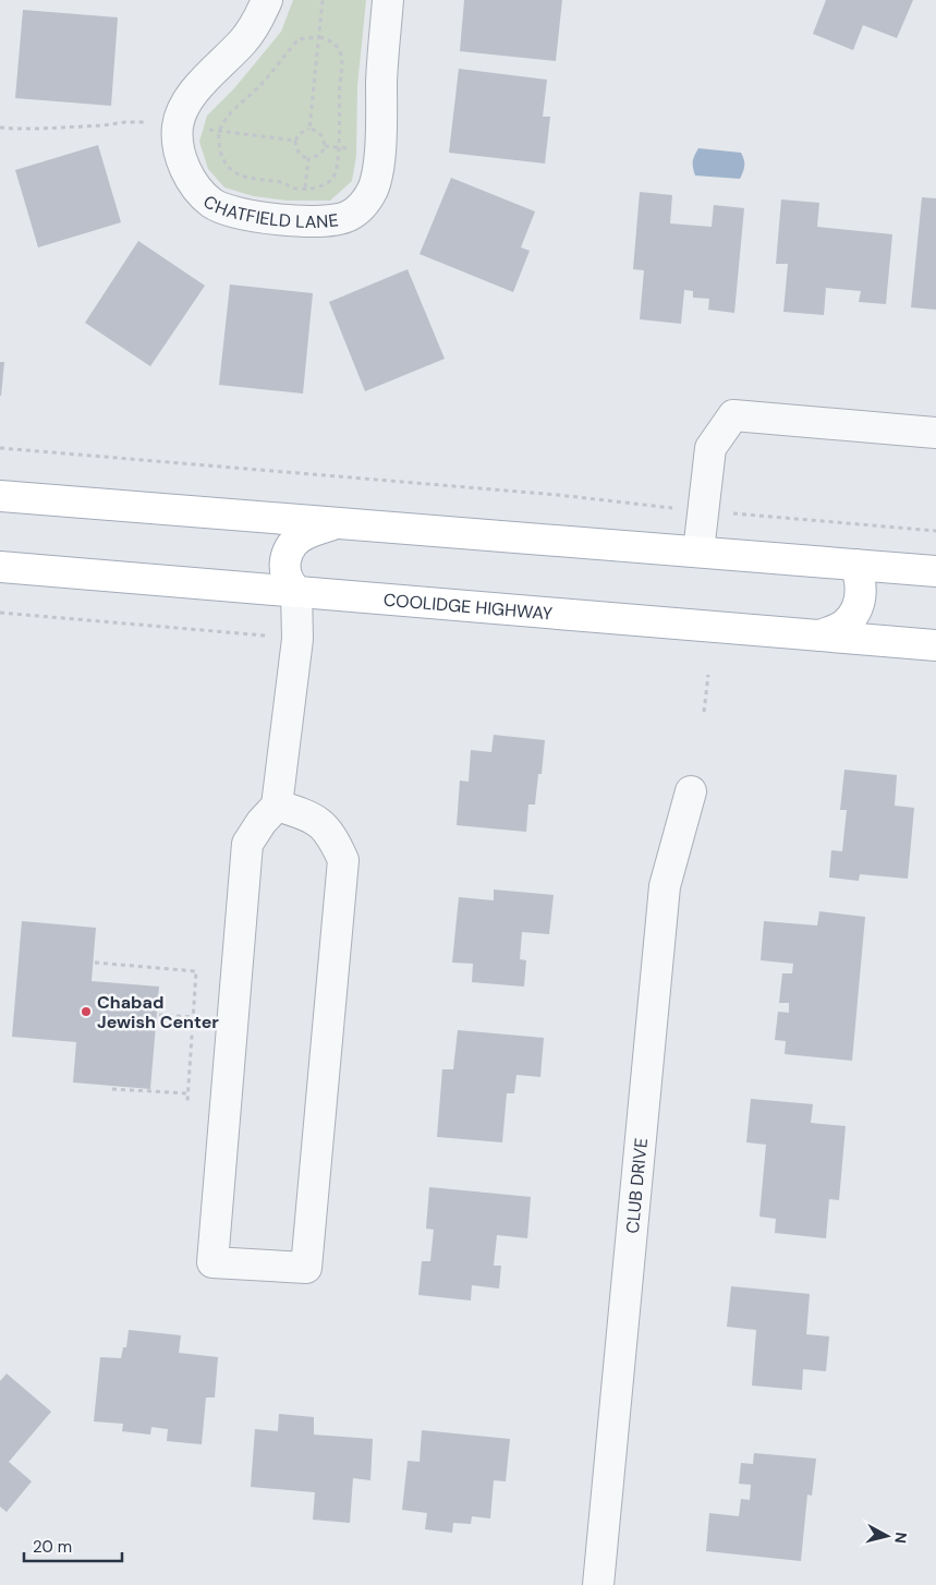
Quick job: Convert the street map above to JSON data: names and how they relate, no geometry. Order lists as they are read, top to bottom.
{
  "streets": {
    "main road": ["COOLIDGE HIGHWAY"],
    "street": ["CHATFIELD LANE", "CLUB DRIVE"]
  },
  "places": ["Chabad Jewish Center"],
  "scale_bar": "20 m",
  "north": "right"
}
